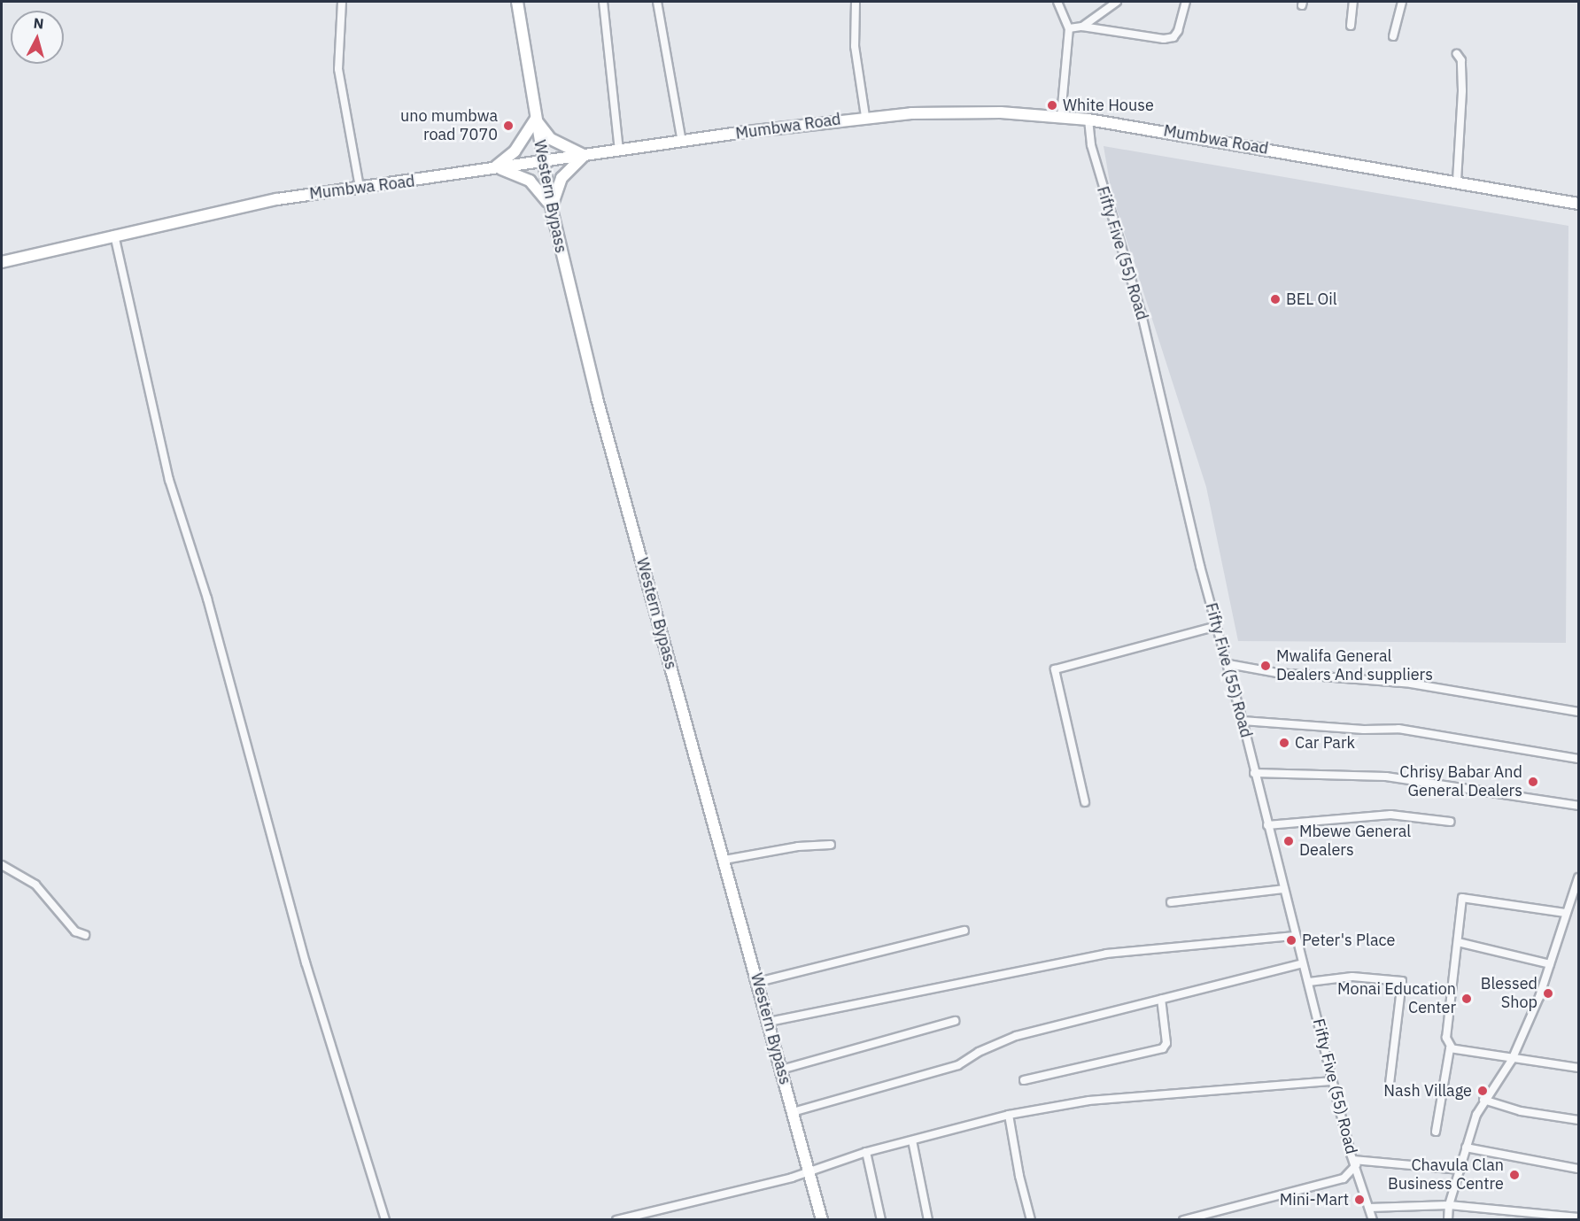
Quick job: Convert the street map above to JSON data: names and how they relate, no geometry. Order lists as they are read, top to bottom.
{
  "streets": {
    "main road": ["Mumbwa Road", "Western Bypass"],
    "street": ["Fifty Five (55) Road"]
  },
  "crossings": [
    ["Mumbwa Road", "Western Bypass"],
    ["Mumbwa Road", "Fifty Five (55) Road"]
  ],
  "places": [
    "White House",
    "uno mumbwa road 7070",
    "BEL Oil",
    "Mwalifa General Dealers And suppliers",
    "Car Park",
    "Chrisy Babar And General Dealers",
    "Mbewe General Dealers",
    "Peter's Place",
    "Blessed Shop",
    "Monai Education Center",
    "Nash Village",
    "Chavula Clan Business Centre",
    "Mini-Mart"
  ],
  "north": "top"
}
